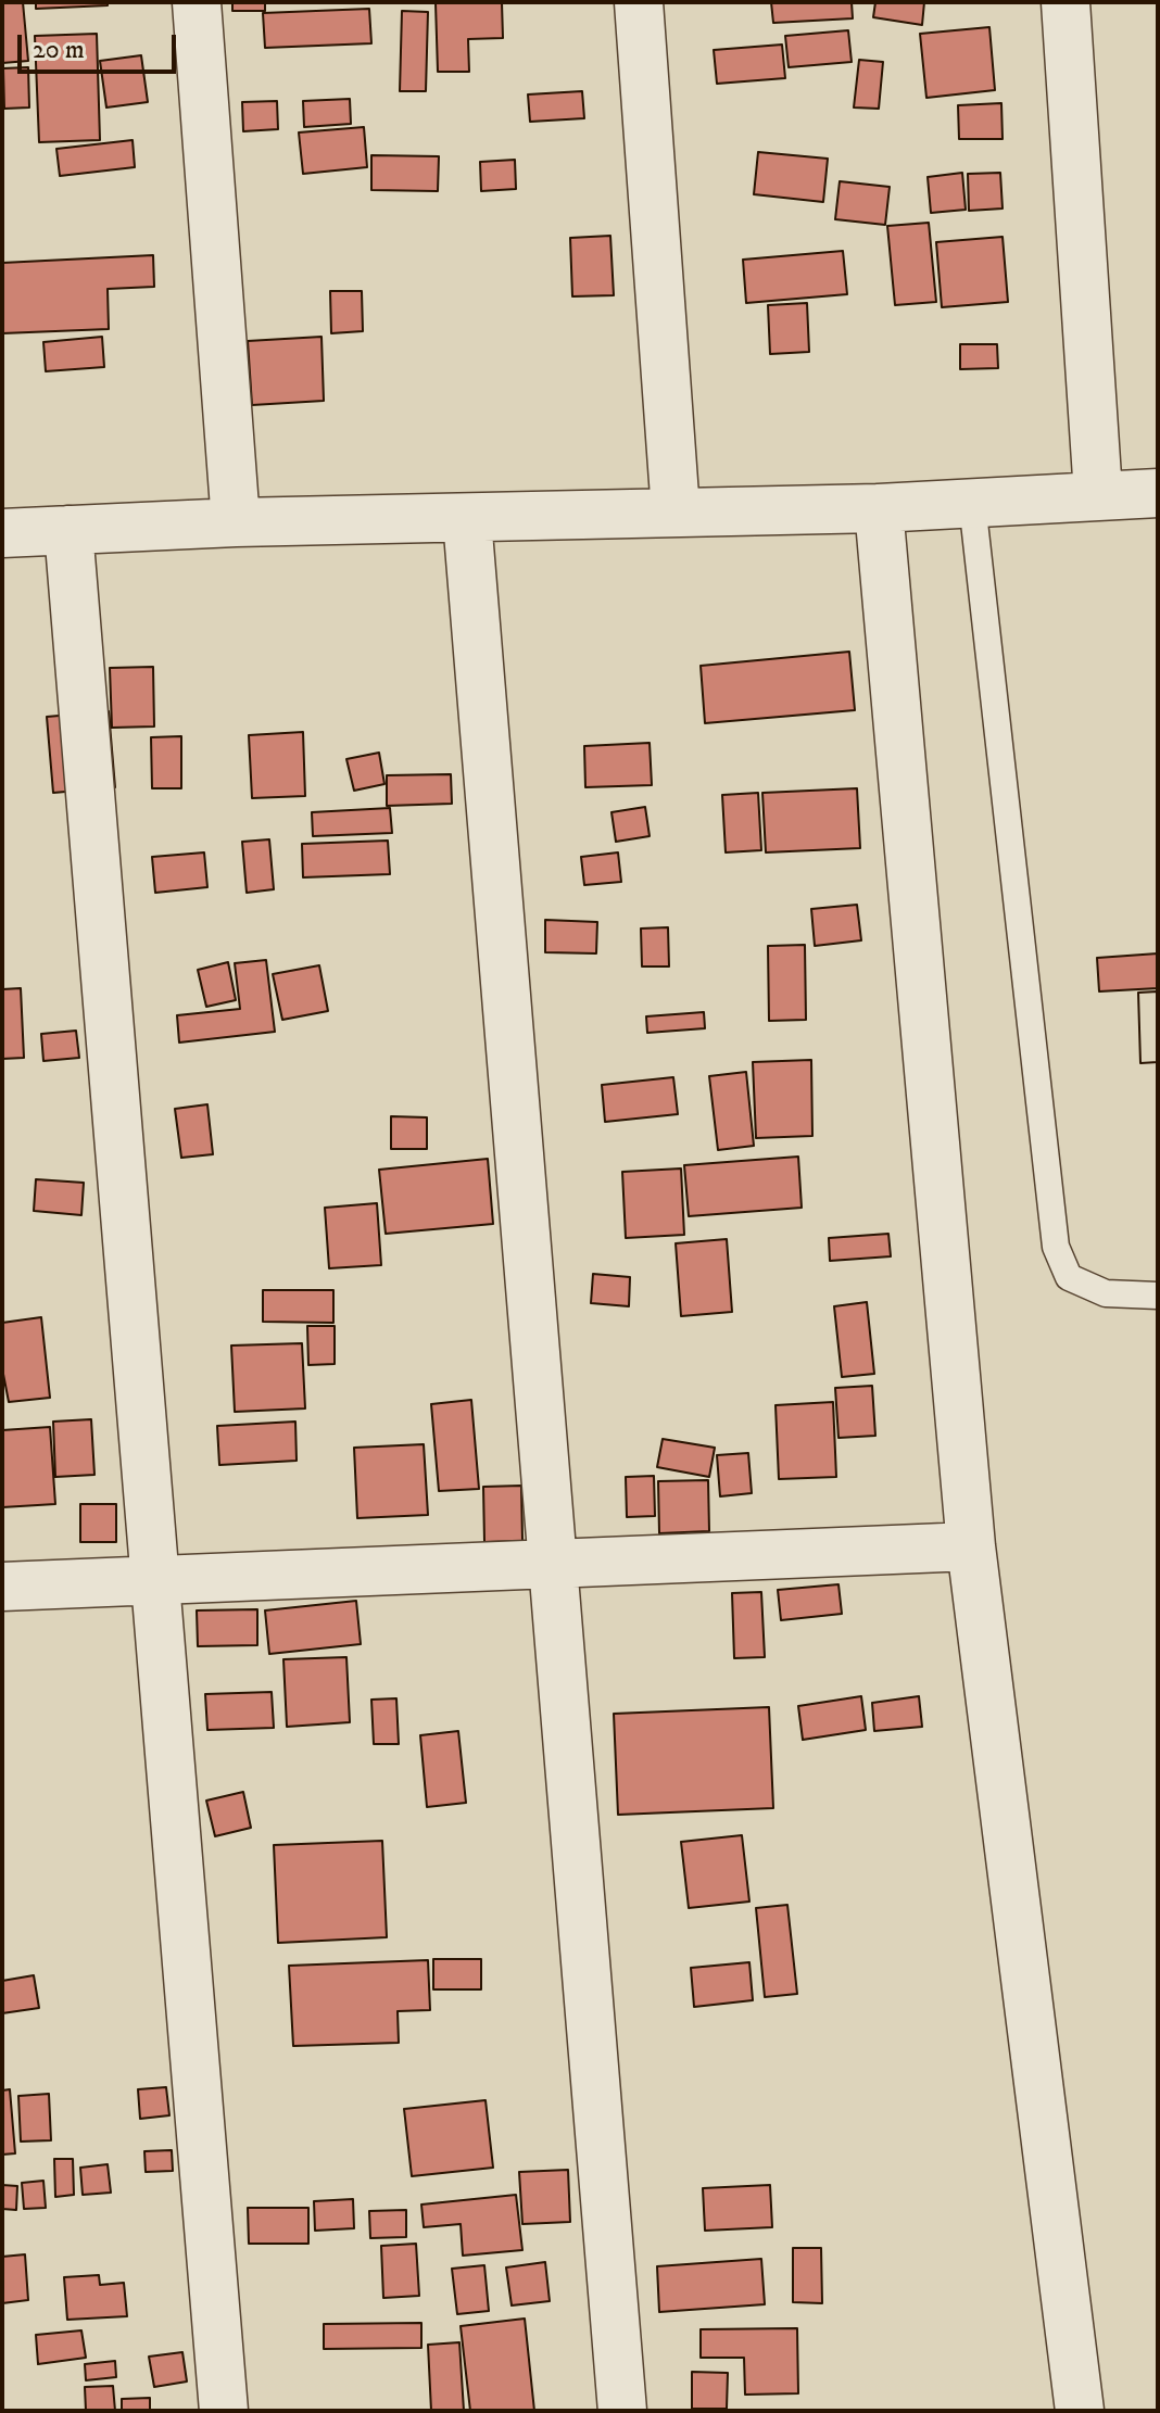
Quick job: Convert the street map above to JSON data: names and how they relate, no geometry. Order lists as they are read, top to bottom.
{
  "scale_bar": "20 m"
}
